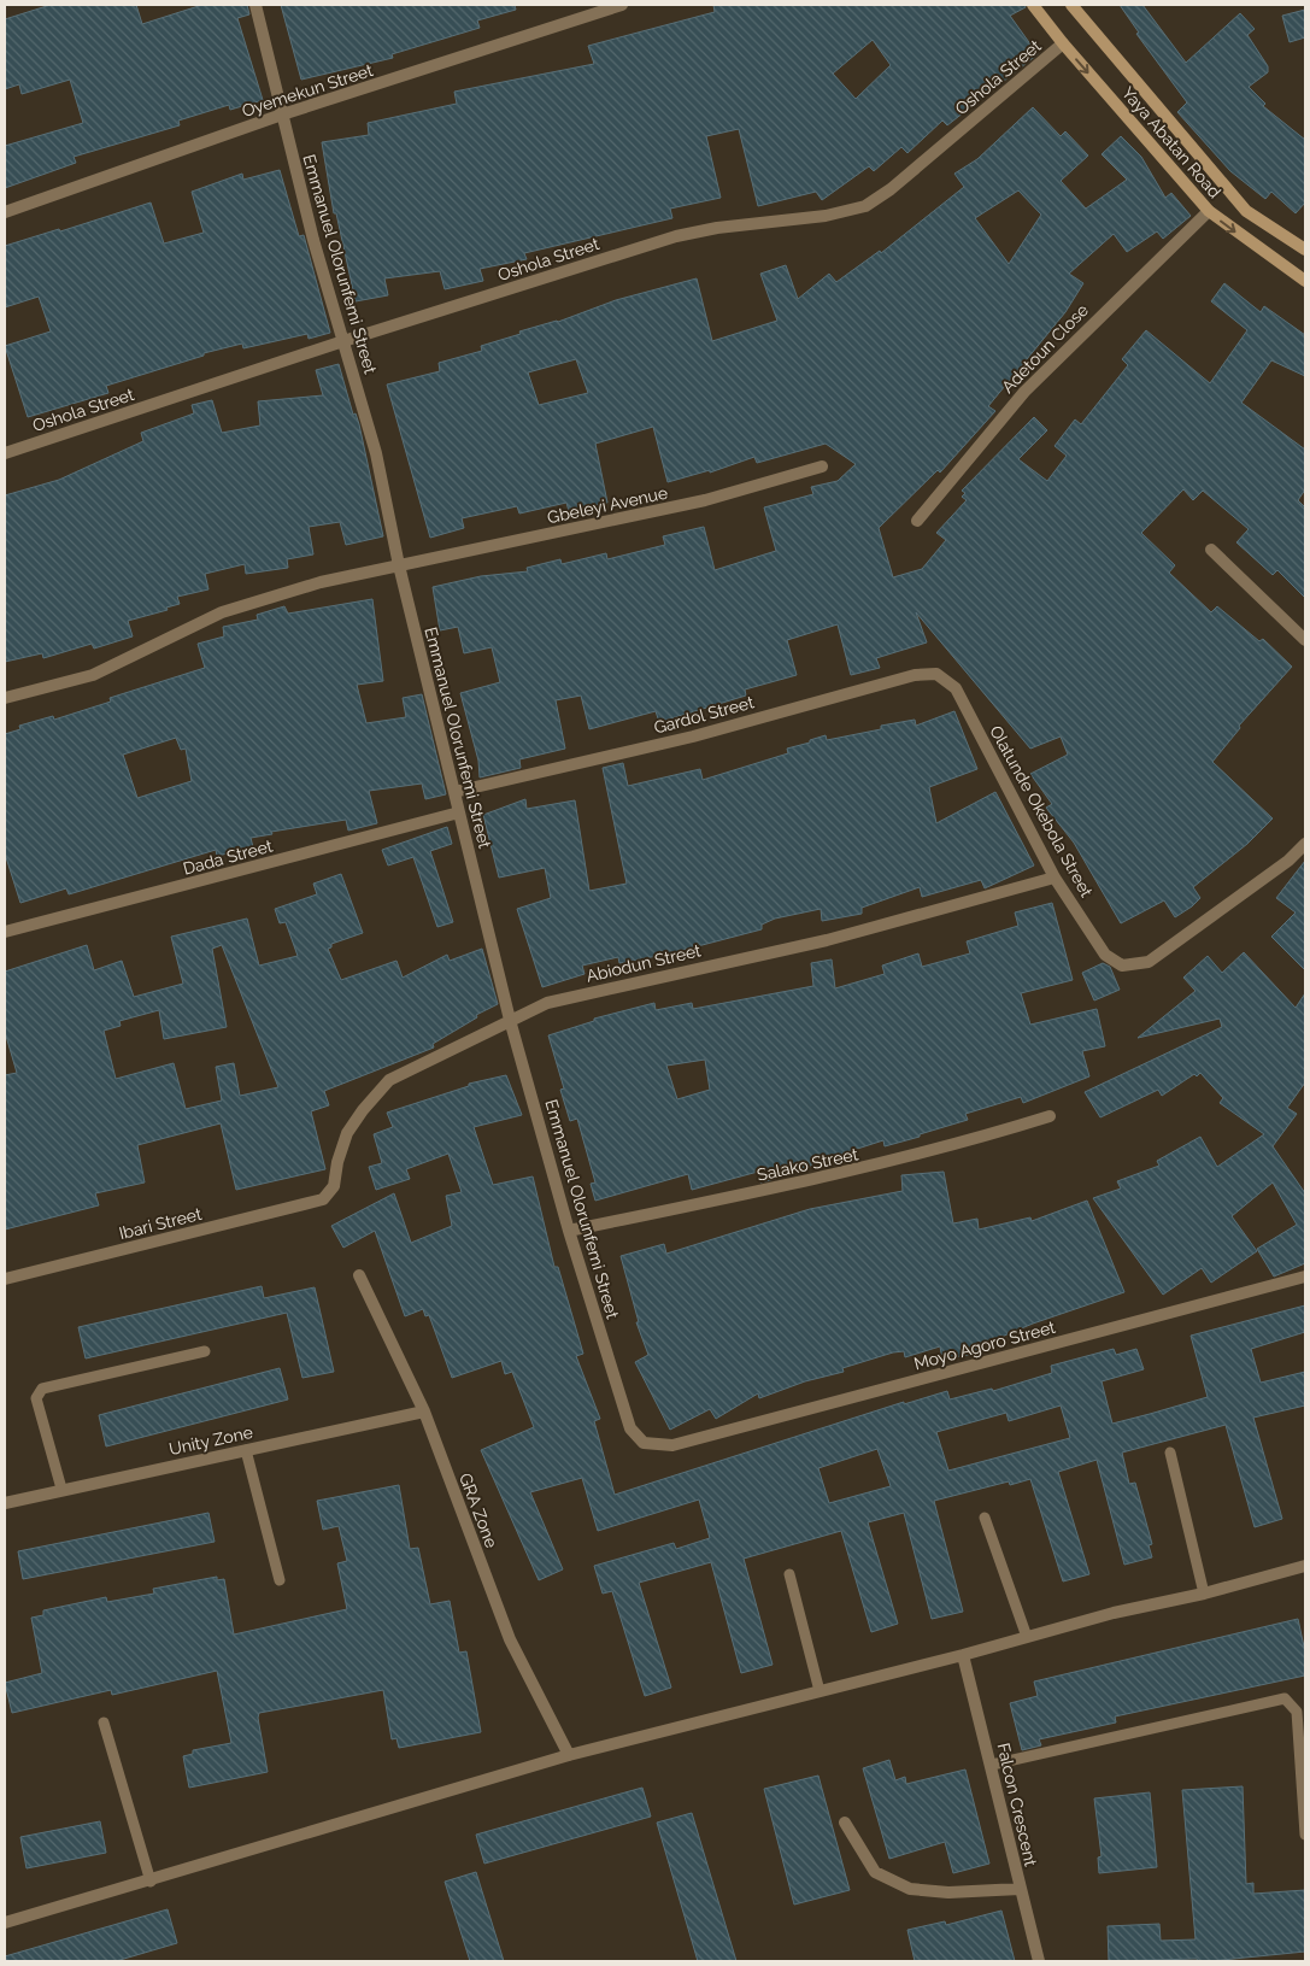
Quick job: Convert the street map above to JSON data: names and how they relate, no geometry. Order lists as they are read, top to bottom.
{
  "streets": {
    "main road": ["Yaya Abatan Road"],
    "street": [
      "Oshola Street",
      "Oyemekun Street",
      "Emmanuel Olorunfemi Street",
      "Adetoun Close",
      "Gbeleyi Avenue",
      "Gardol Street",
      "Olatunde Okebola Street",
      "Dada Street",
      "Abiodun Street",
      "Salako Street",
      "Ibari Street",
      "Moyo Agoro Street",
      "Unity Zone",
      "GRA Zone",
      "Falcon Crescent"
    ]
  },
  "crossings": [
    ["Oshola Street", "Yaya Abatan Road"],
    ["Oshola Street", "Emmanuel Olorunfemi Street"],
    ["Oyemekun Street", "Emmanuel Olorunfemi Street"],
    ["Yaya Abatan Road", "Adetoun Close"],
    ["Emmanuel Olorunfemi Street", "Gbeleyi Avenue"],
    ["Emmanuel Olorunfemi Street", "Gardol Street"],
    ["Emmanuel Olorunfemi Street", "Dada Street"],
    ["Emmanuel Olorunfemi Street", "Abiodun Street"],
    ["Emmanuel Olorunfemi Street", "Salako Street"],
    ["Emmanuel Olorunfemi Street", "Moyo Agoro Street"],
    ["Gardol Street", "Olatunde Okebola Street"],
    ["Olatunde Okebola Street", "Abiodun Street"],
    ["Abiodun Street", "Ibari Street"],
    ["Unity Zone", "GRA Zone"]
  ]
}
